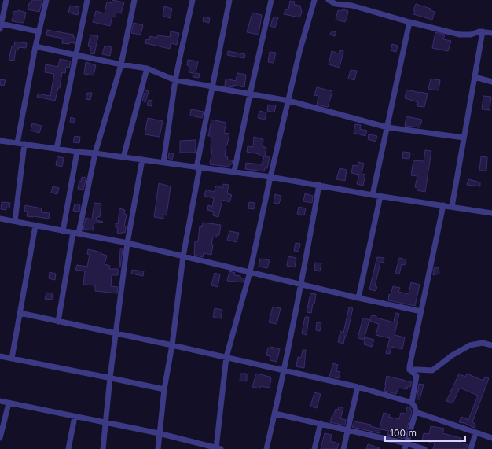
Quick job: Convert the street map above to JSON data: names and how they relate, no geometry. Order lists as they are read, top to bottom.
{
  "scale_bar": "100 m"
}
